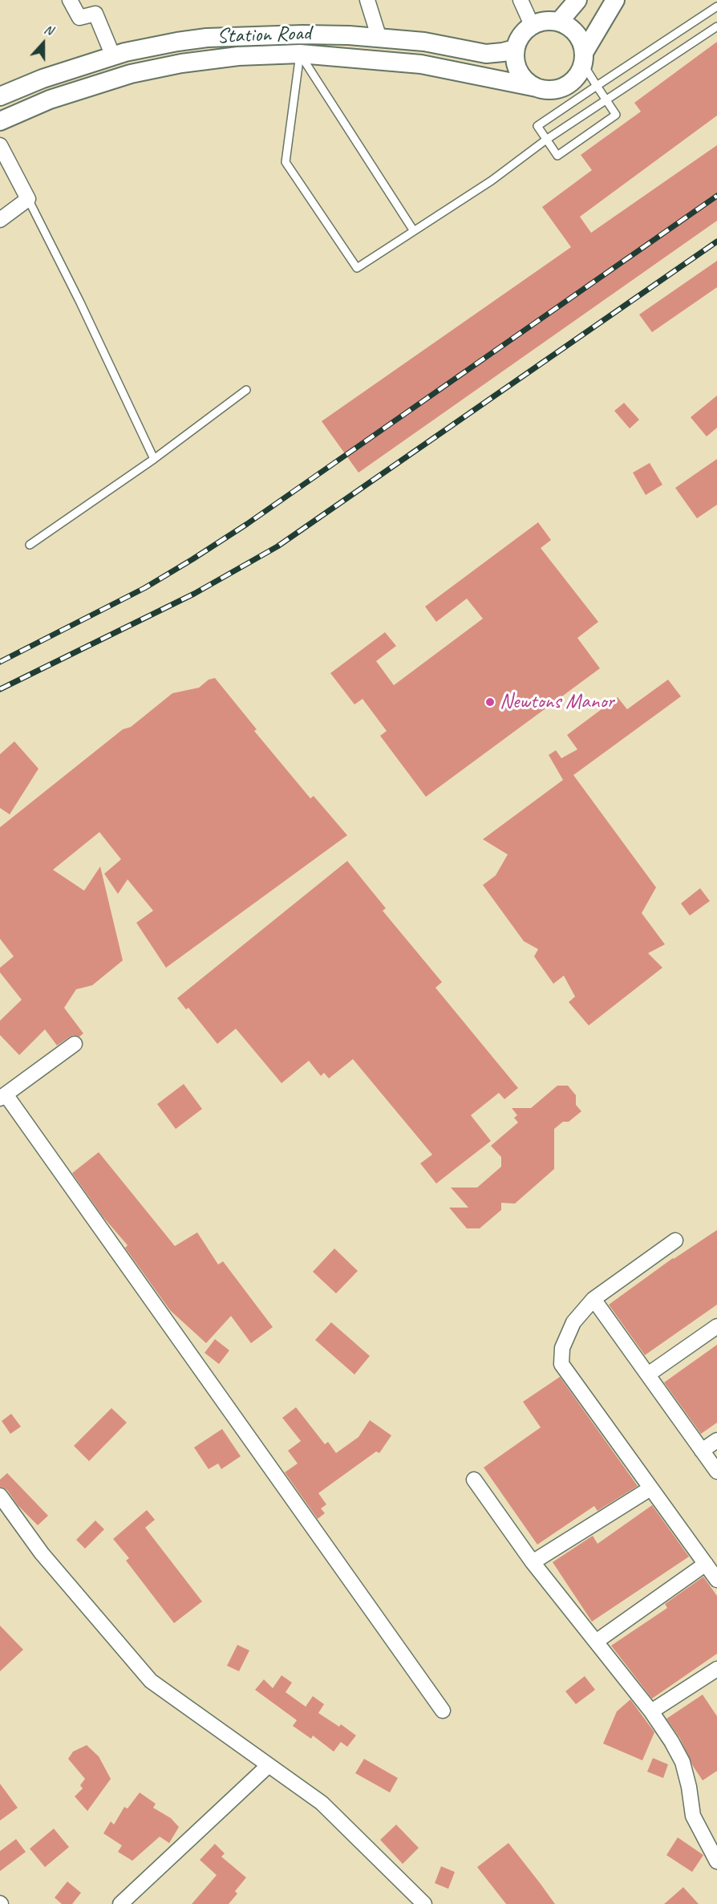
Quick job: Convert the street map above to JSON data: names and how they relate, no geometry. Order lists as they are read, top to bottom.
{
  "streets": {
    "street": ["Station Road"]
  },
  "places": ["Newtons Manor"],
  "north": "top"
}
